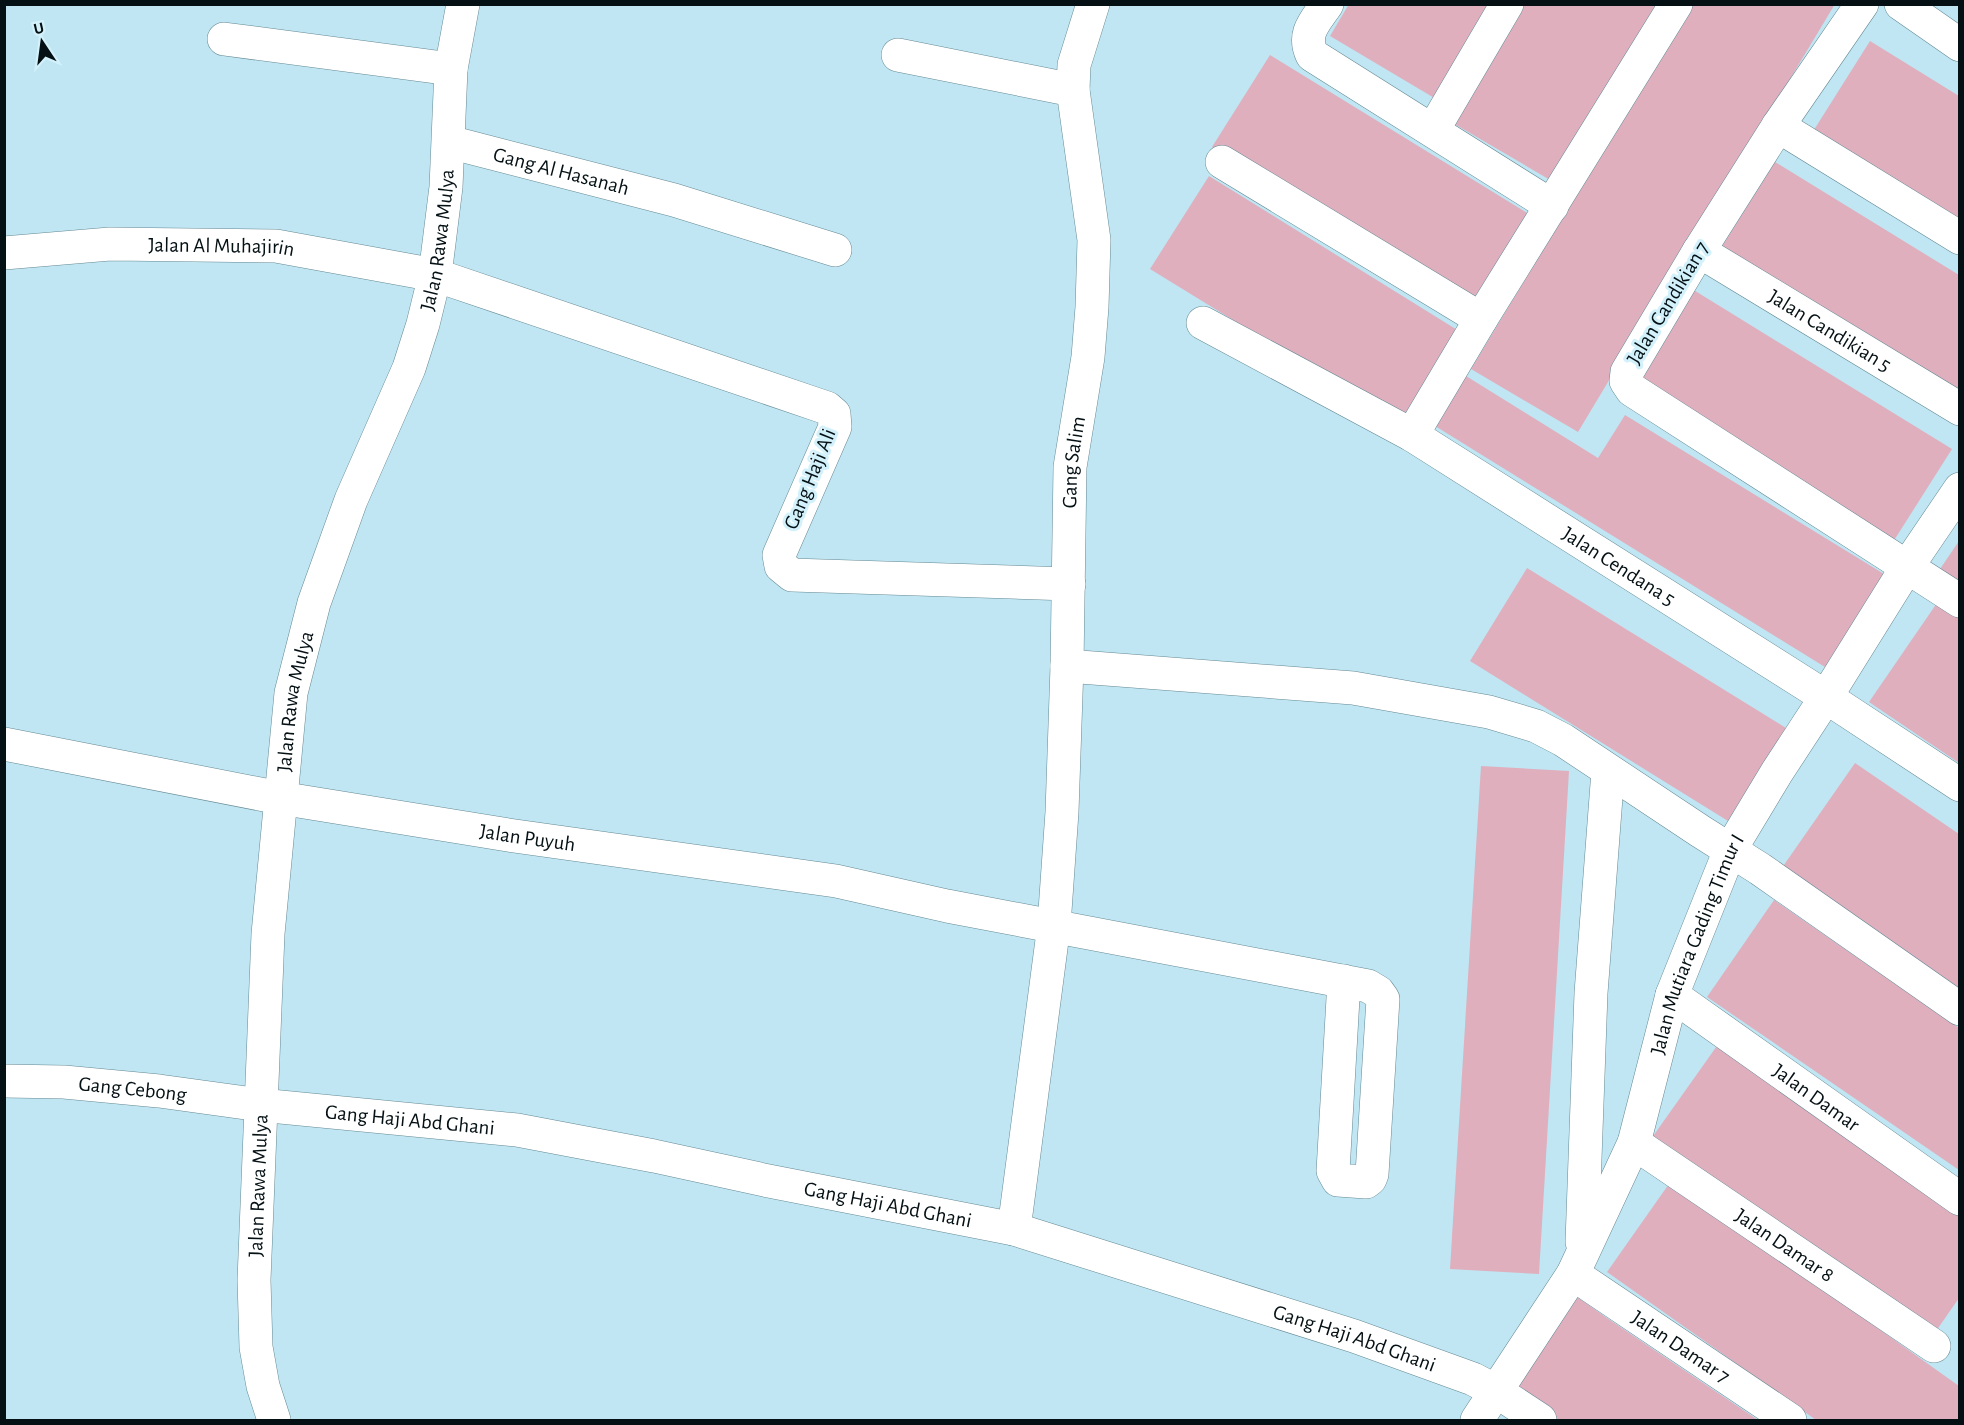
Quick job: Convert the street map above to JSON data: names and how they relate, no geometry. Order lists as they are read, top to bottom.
{
  "streets": {
    "street": [
      "Gang Al Hasanah",
      "Jalan Rawa Mulya",
      "Jalan Al Muhajirin",
      "Jalan Candikian 7",
      "Jalan Candikian 5",
      "Gang Salim",
      "Gang Haji Ali",
      "Jalan Cendana 5",
      "Jalan Puyuh",
      "Jalan Mutiara Gading Timur I",
      "Gang Cebong",
      "Jalan Damar",
      "Gang Haji Abd Ghani",
      "Jalan Damar 8",
      "Jalan Damar 7"
    ]
  },
  "crossings": [
    ["Gang Al Hasanah", "Jalan Rawa Mulya"],
    ["Jalan Rawa Mulya", "Jalan Al Muhajirin"],
    ["Jalan Rawa Mulya", "Gang Haji Ali"],
    ["Jalan Rawa Mulya", "Jalan Puyuh"],
    ["Jalan Rawa Mulya", "Gang Cebong"],
    ["Jalan Rawa Mulya", "Gang Haji Abd Ghani"],
    ["Jalan Al Muhajirin", "Gang Haji Ali"],
    ["Jalan Candikian 7", "Jalan Candikian 5"],
    ["Jalan Candikian 7", "Jalan Mutiara Gading Timur I"],
    ["Gang Salim", "Gang Haji Ali"],
    ["Gang Salim", "Jalan Puyuh"],
    ["Gang Salim", "Gang Haji Abd Ghani"],
    ["Jalan Cendana 5", "Jalan Mutiara Gading Timur I"],
    ["Jalan Mutiara Gading Timur I", "Jalan Damar"],
    ["Jalan Mutiara Gading Timur I", "Gang Haji Abd Ghani"],
    ["Jalan Mutiara Gading Timur I", "Jalan Damar 8"],
    ["Jalan Mutiara Gading Timur I", "Jalan Damar 7"],
    ["Gang Cebong", "Gang Haji Abd Ghani"]
  ],
  "north": "top"
}
